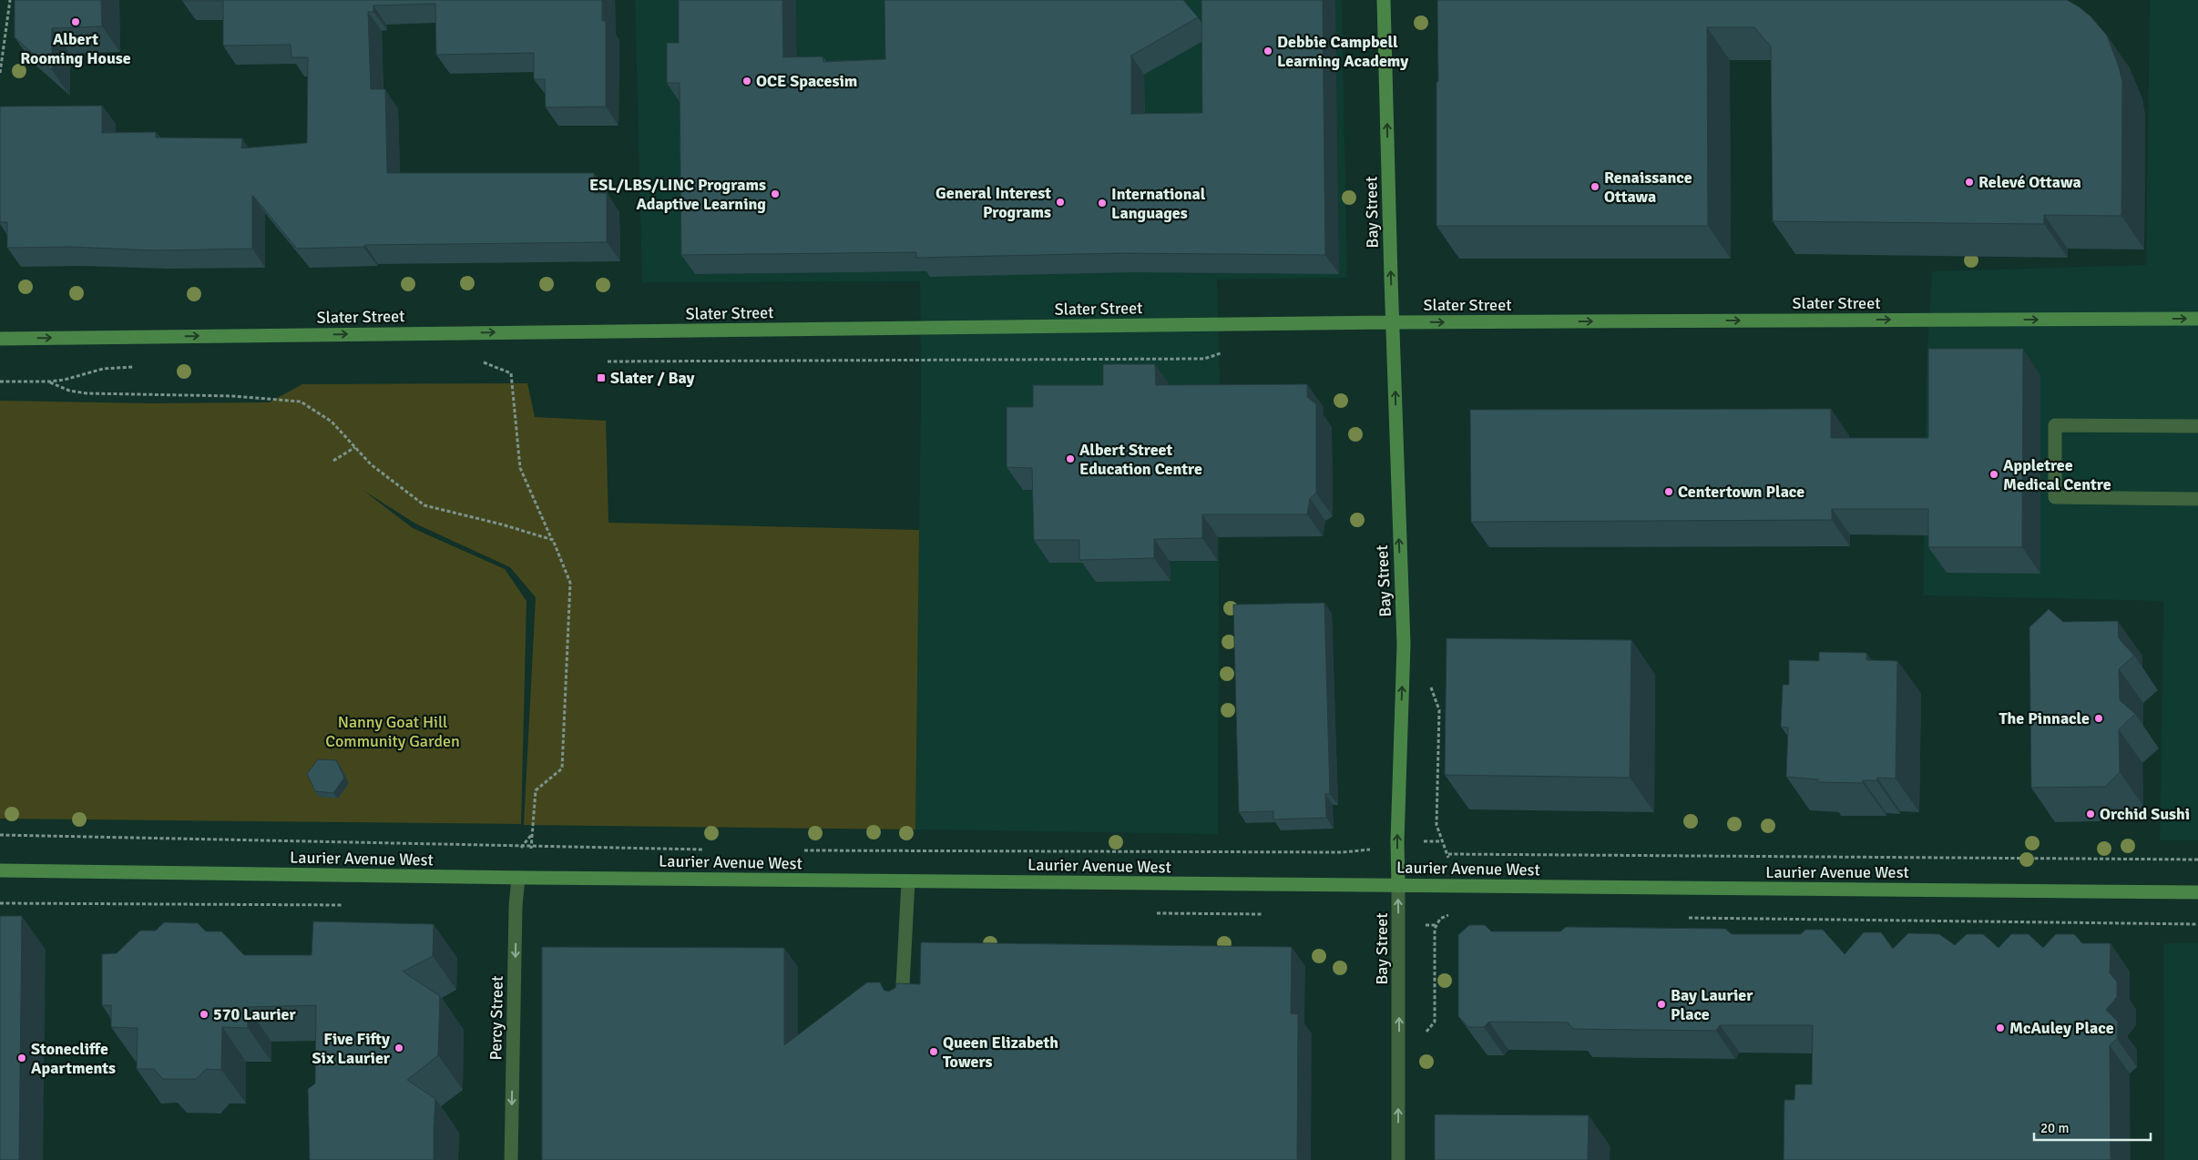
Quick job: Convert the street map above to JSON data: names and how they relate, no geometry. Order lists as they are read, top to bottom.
{
  "streets": {
    "main road": ["Bay Street", "Slater Street", "Laurier Avenue West"],
    "street": ["Percy Street"]
  },
  "crossings": [
    ["Bay Street", "Slater Street"],
    ["Bay Street", "Laurier Avenue West"],
    ["Laurier Avenue West", "Percy Street"]
  ],
  "one_way": ["Bay Street", "Slater Street", "Percy Street"],
  "parks": ["Nanny Goat Hill Community Garden"],
  "places": {
    "other": [
      "Albert Rooming House",
      "Debbie Campbell Learning Academy",
      "OCE Spacesim",
      "Relevé Ottawa",
      "Renaissance Ottawa",
      "ESL/LBS/LINC Programs Adaptive Learning",
      "General Interest Programs",
      "International Languages",
      "Albert Street Education Centre",
      "Appletree Medical Centre",
      "Centertown Place",
      "The Pinnacle",
      "Orchid Sushi",
      "Bay Laurier Place",
      "570 Laurier",
      "McAuley Place",
      "Five Fifty Six Laurier",
      "Queen Elizabeth Towers",
      "Stonecliffe Apartments"
    ],
    "transit": ["Slater / Bay"]
  },
  "scale_bar": "20 m"
}
